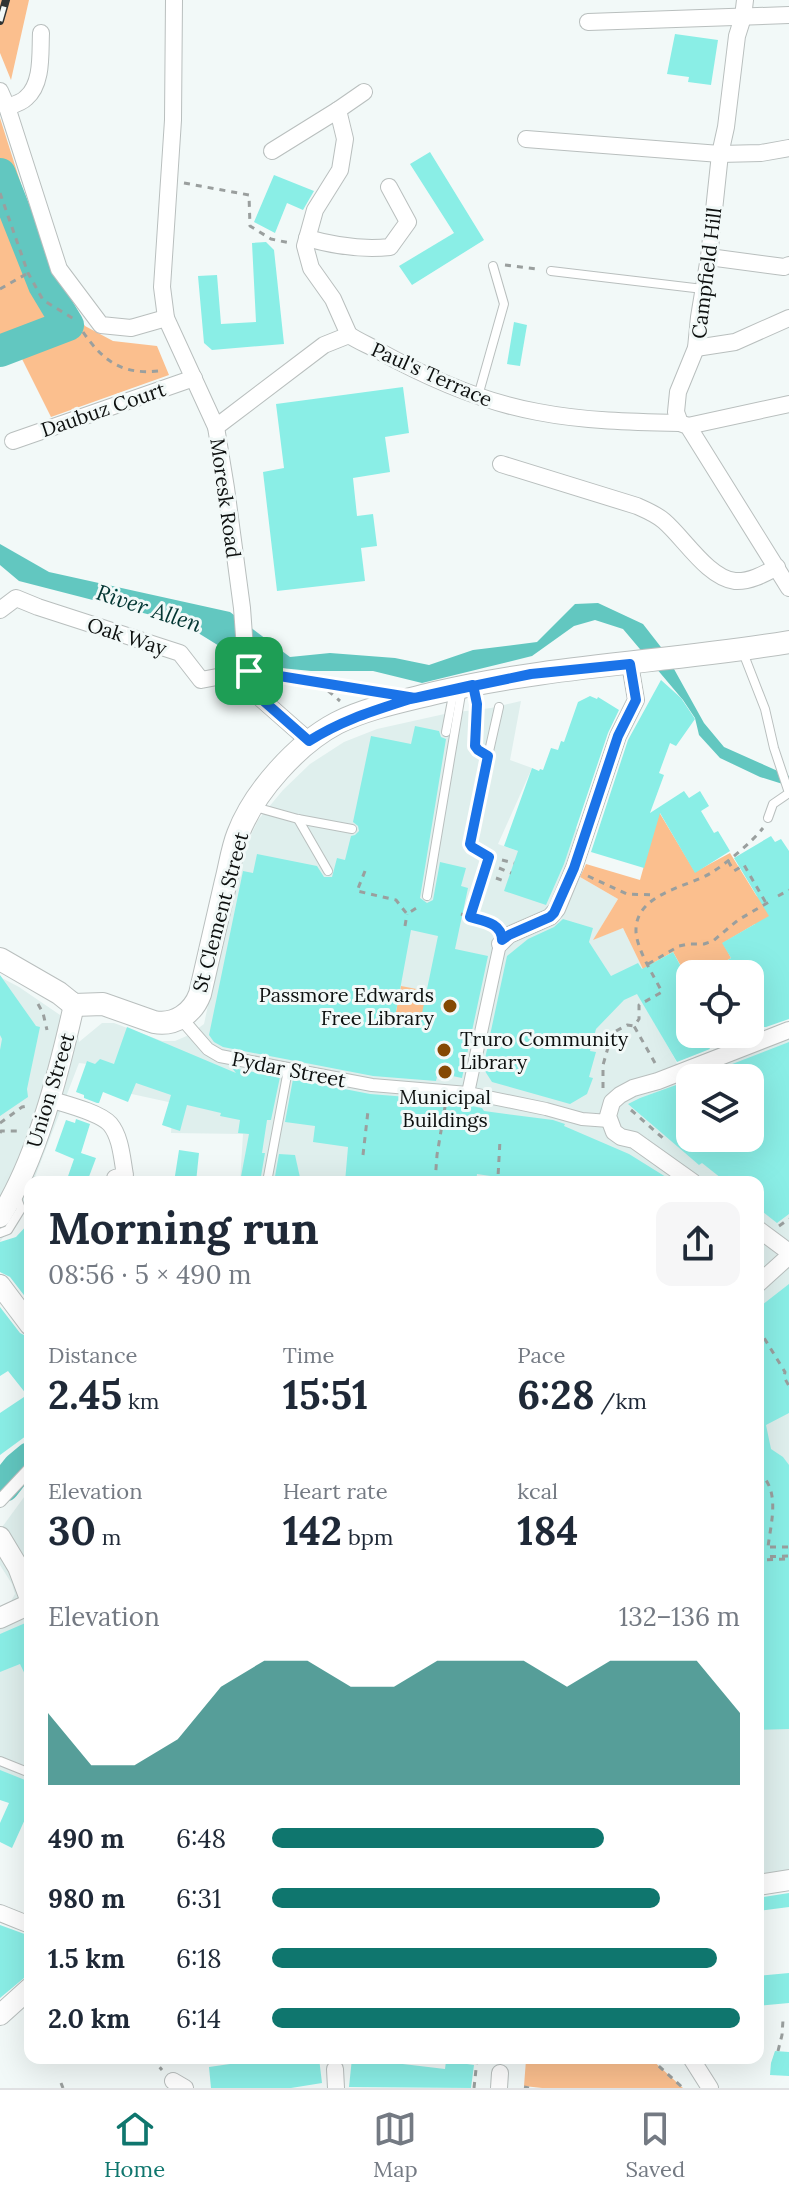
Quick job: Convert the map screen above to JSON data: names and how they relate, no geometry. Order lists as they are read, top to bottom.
{
  "streets": {
    "main road": ["St Clement Street"],
    "street": [
      "Campfield Hill",
      "Paul's Terrace",
      "Daubuz Court",
      "Moresk Road",
      "Oak Way",
      "Pydar Street",
      "Union Street"
    ]
  },
  "crossings": [
    ["Campfield Hill", "Paul's Terrace"],
    ["Paul's Terrace", "Moresk Road"],
    ["Daubuz Court", "Moresk Road"],
    ["Moresk Road", "Oak Way"],
    ["Moresk Road", "St Clement Street"],
    ["St Clement Street", "Pydar Street"]
  ],
  "water": ["River Allen"],
  "places": ["Passmore Edwards Free Library", "Truro Community Library", "Municipal Buildings"],
  "page": {
    "heading": ["Morning run", "08:56 · 5 × 490 m"],
    "stats": [
      ["Distance", "2.45 km"],
      ["Time", "15:51"],
      ["Pace", "6:28 /km"],
      ["Elevation", "30 m"],
      ["Heart rate", "142 bpm"],
      ["kcal", "184"]
    ],
    "chart": ["Elevation", "132–136 m"],
    "list": [
      {
        "name": "490 m",
        "note": "6:48"
      },
      {
        "name": "980 m",
        "note": "6:31"
      },
      {
        "name": "1.5 km",
        "note": "6:18"
      },
      {
        "name": "2.0 km",
        "note": "6:14"
      }
    ],
    "tabs": ["Home", "Map", "Saved"]
  }
}
